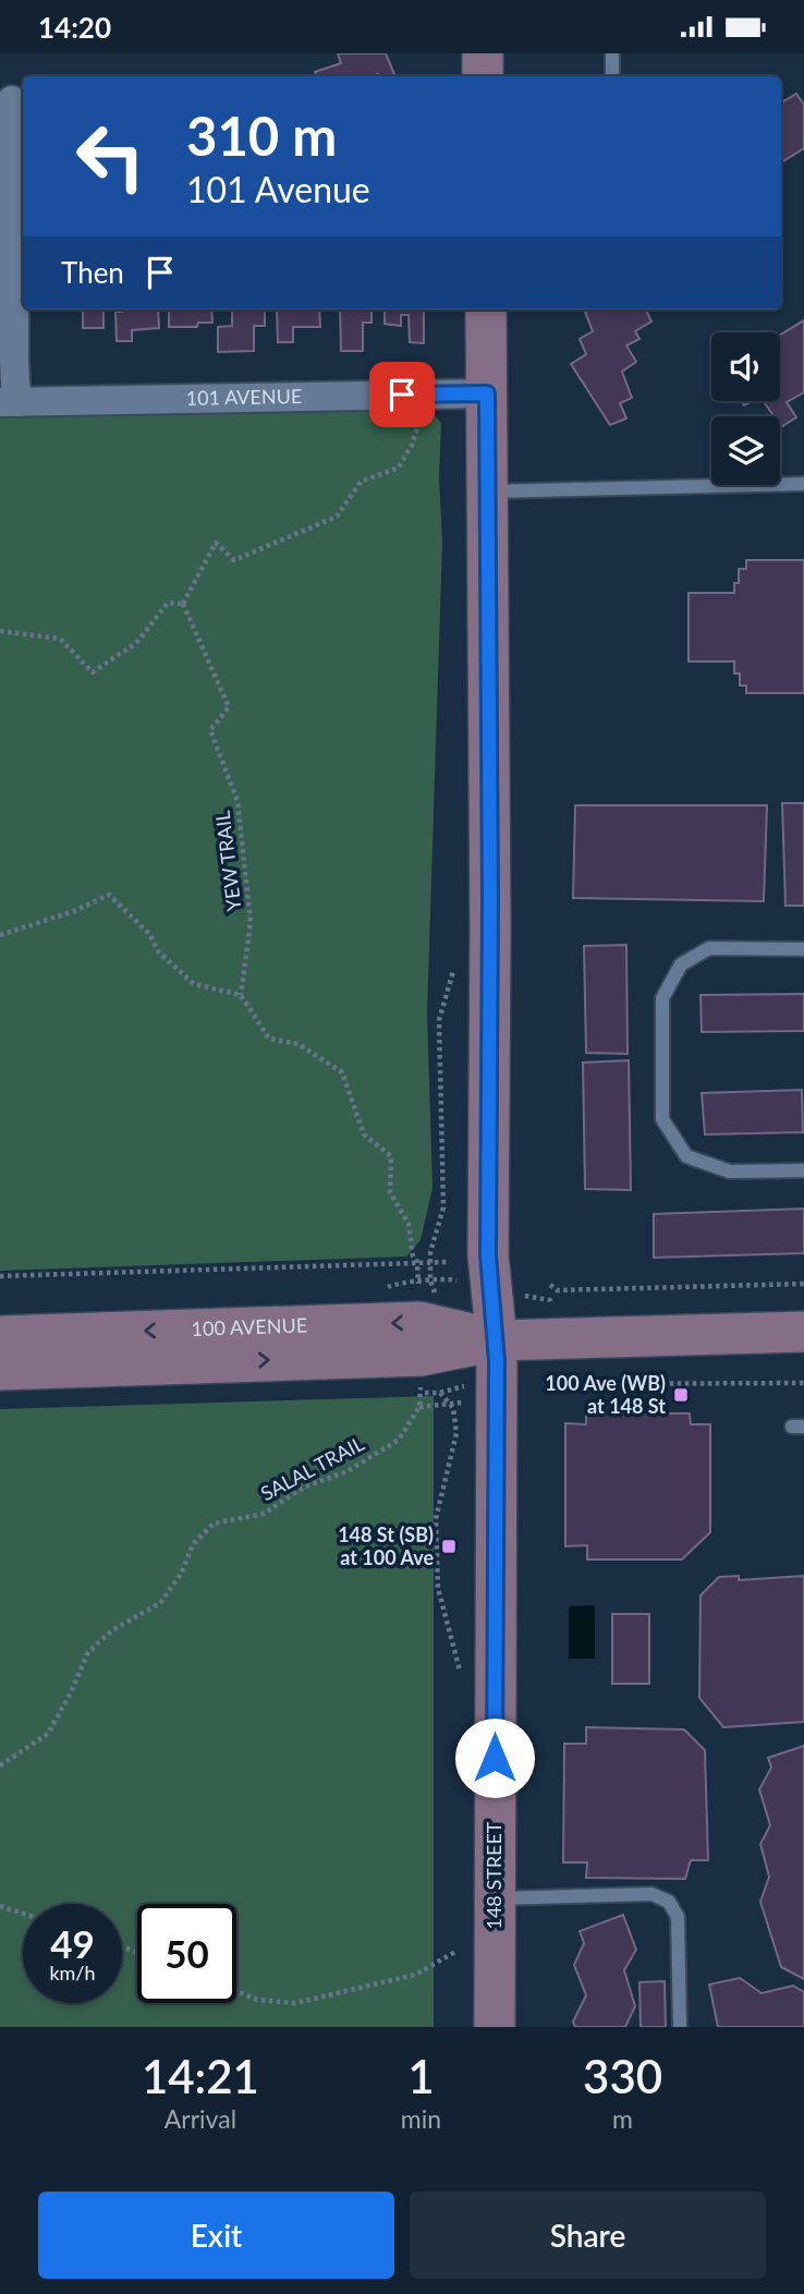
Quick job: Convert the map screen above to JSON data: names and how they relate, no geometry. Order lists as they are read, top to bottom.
{
  "streets": {
    "main road": ["100 AVENUE", "148 STREET"],
    "street": ["101 AVENUE"],
    "path": ["YEW TRAIL", "SALAL TRAIL"]
  },
  "crossings": [
    ["101 AVENUE", "148 STREET"],
    ["100 AVENUE", "148 STREET"]
  ],
  "places": {
    "transit": ["100 Ave (WB) at 148 St", "148 St (SB) at 100 Ave"]
  },
  "page": {
    "status": "14:20",
    "turn": ["310 m", "101 Avenue"],
    "then": "Then",
    "speed": "49 km/h",
    "limit": "50",
    "eta": [
      "14:21",
      "Arrival",
      "1",
      "min",
      "330",
      "m"
    ],
    "buttons": ["Exit", "Share"]
  }
}
